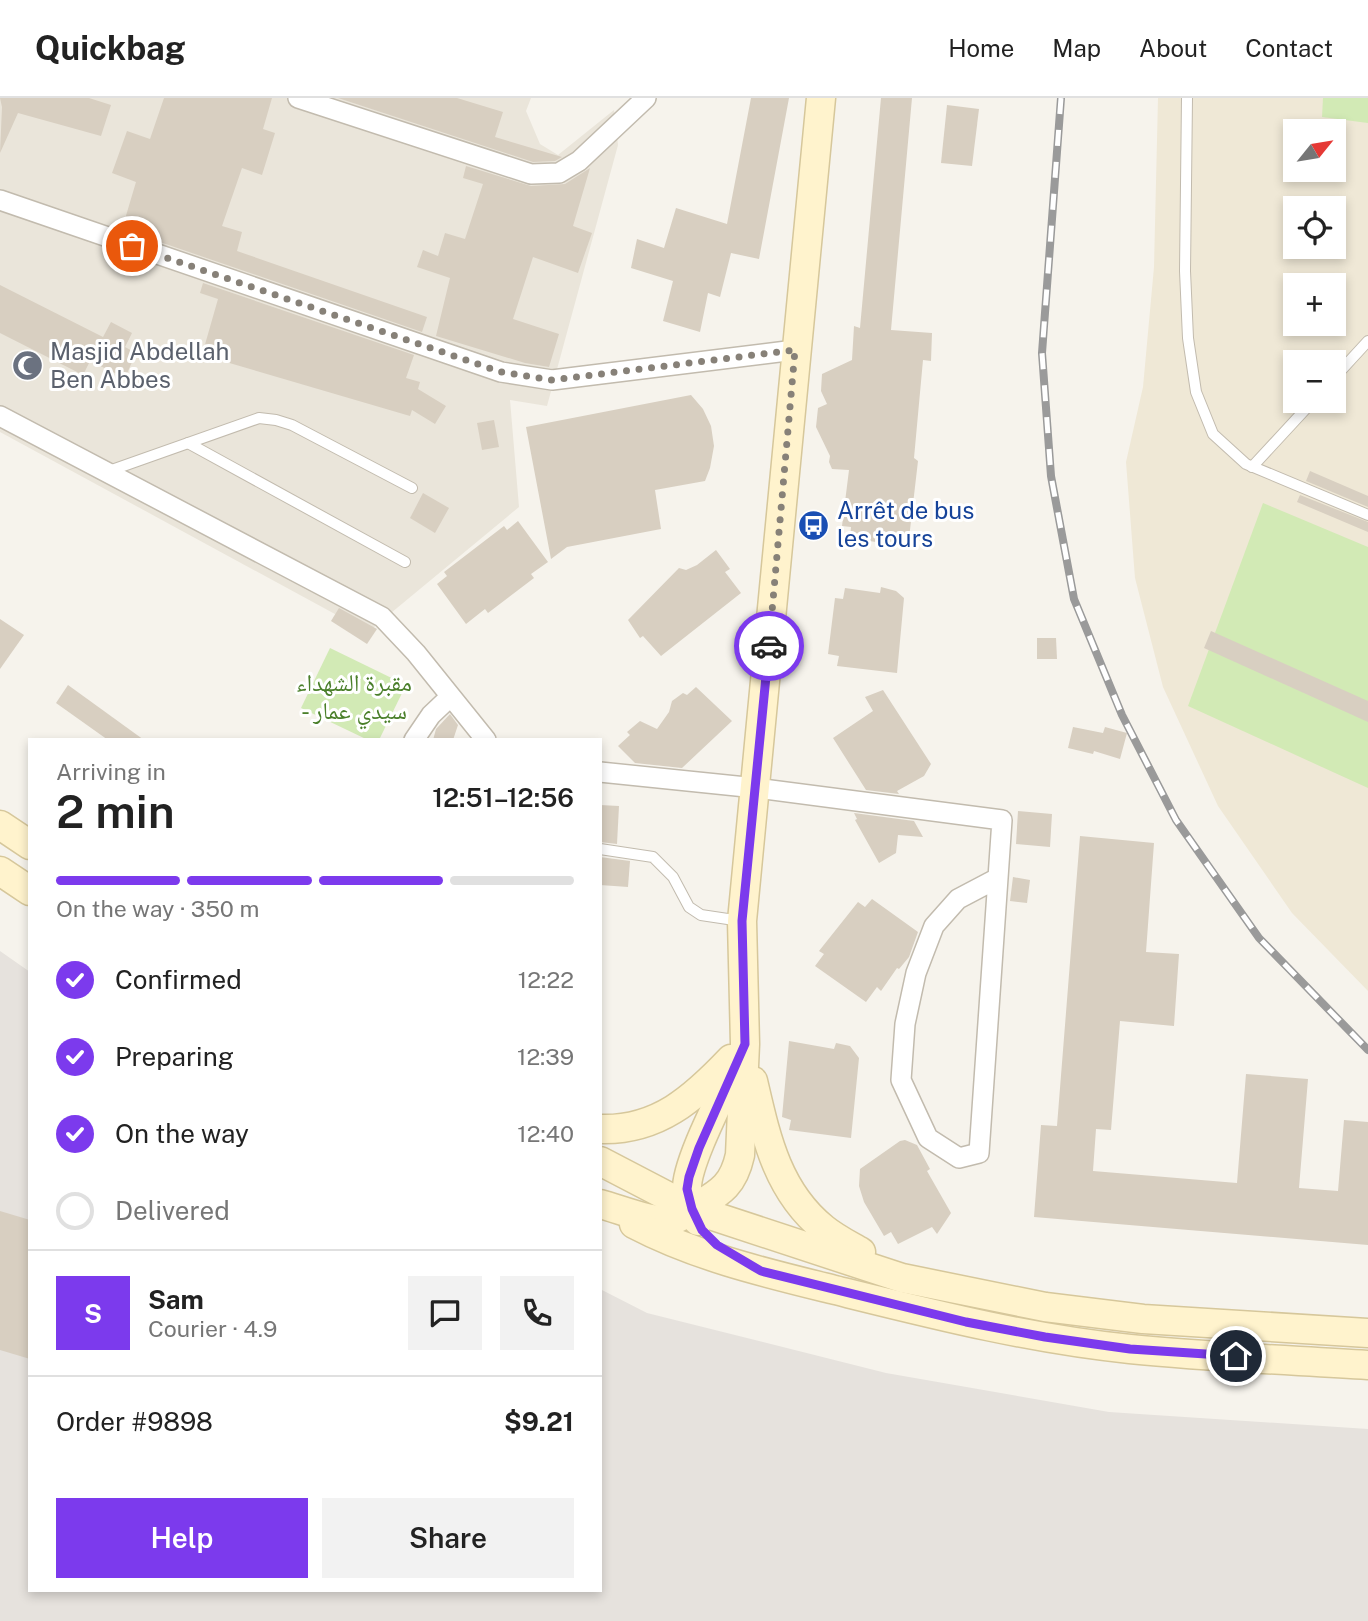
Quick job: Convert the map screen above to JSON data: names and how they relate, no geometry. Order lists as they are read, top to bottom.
{
  "parks": ["مقبرة الشهداء - سيدي عمار"],
  "places": {
    "mosque": ["Masjid Abdellah Ben Abbes"],
    "bus stop": ["Arrêt de bus les tours"]
  },
  "north": "top right",
  "page": {
    "header": "Quickbag",
    "nav": [
      "Home",
      "Map",
      "About",
      "Contact"
    ],
    "map_buttons": ["+", "−"],
    "heading": ["2 min", "Arriving in", "12:51–12:56"],
    "panel": [
      "Sam",
      "Courier · 4.9",
      "Order #9898",
      "$9.21"
    ],
    "bar": "On the way · 350 m",
    "list": [
      ["Confirmed", "12:22"],
      ["Preparing", "12:39"],
      ["On the way", "12:40"],
      "Delivered"
    ],
    "round": "S",
    "buttons": ["Help", "Share"]
  }
}
